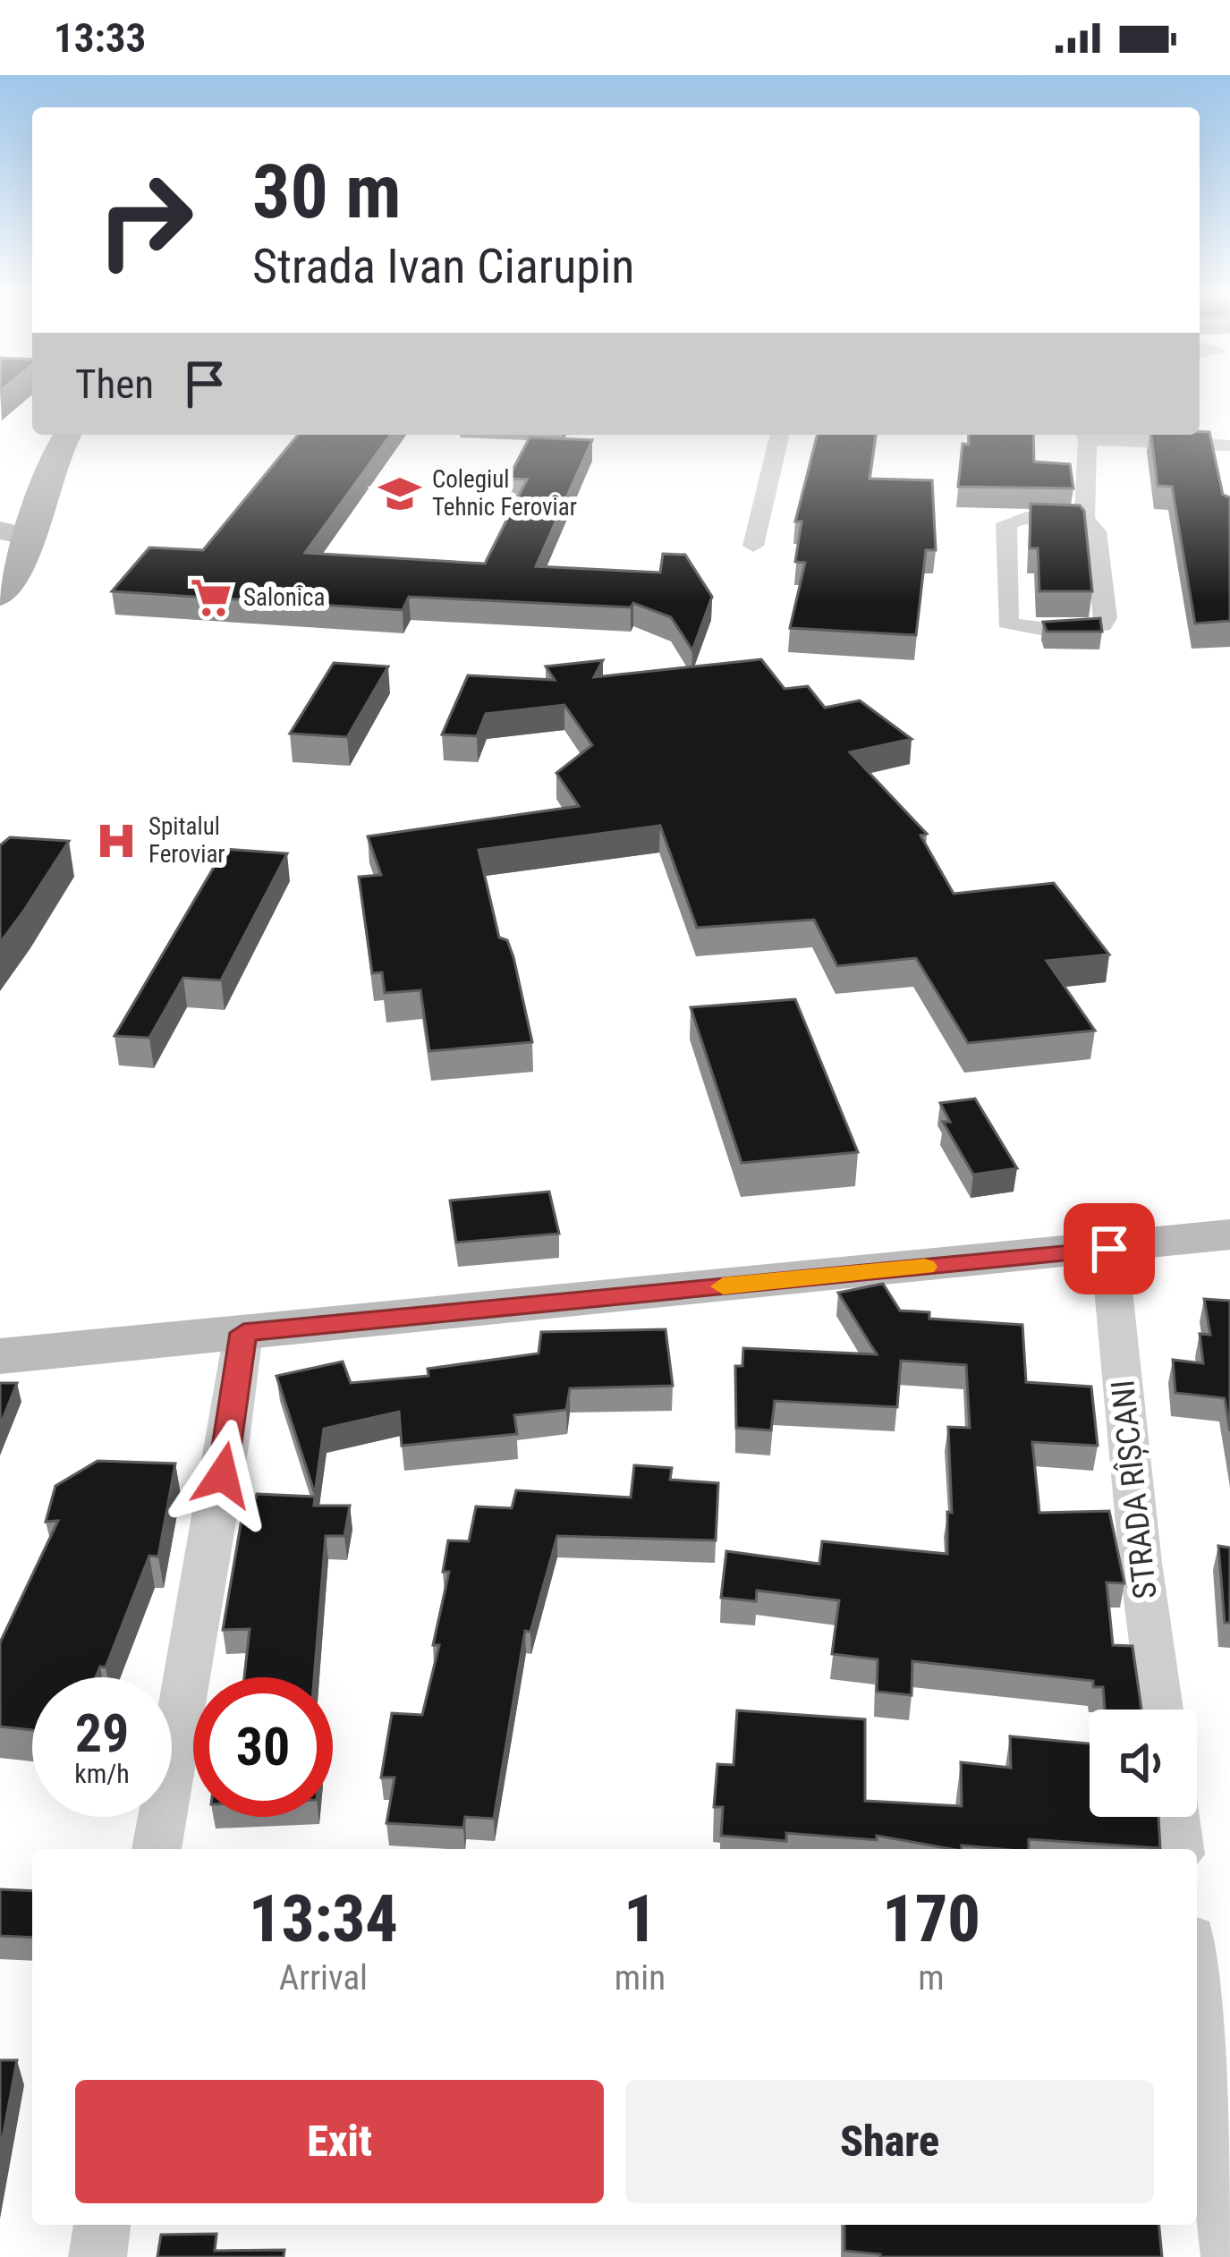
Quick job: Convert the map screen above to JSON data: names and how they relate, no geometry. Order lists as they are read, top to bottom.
{
  "streets": {
    "street": ["STRADA RÎȘCANI"]
  },
  "places": {
    "school or university": ["Colegiul Tehnic Feroviar"],
    "supermarket": ["Salonica"],
    "hospital": ["Spitalul Feroviar"]
  },
  "page": {
    "status": "13:33",
    "turn": ["30 m", "Strada Ivan Ciarupin"],
    "then": "Then",
    "speed": "29 km/h",
    "limit": "30",
    "eta": [
      "13:34",
      "Arrival",
      "1",
      "min",
      "170",
      "m"
    ],
    "buttons": ["Exit", "Share"]
  }
}
